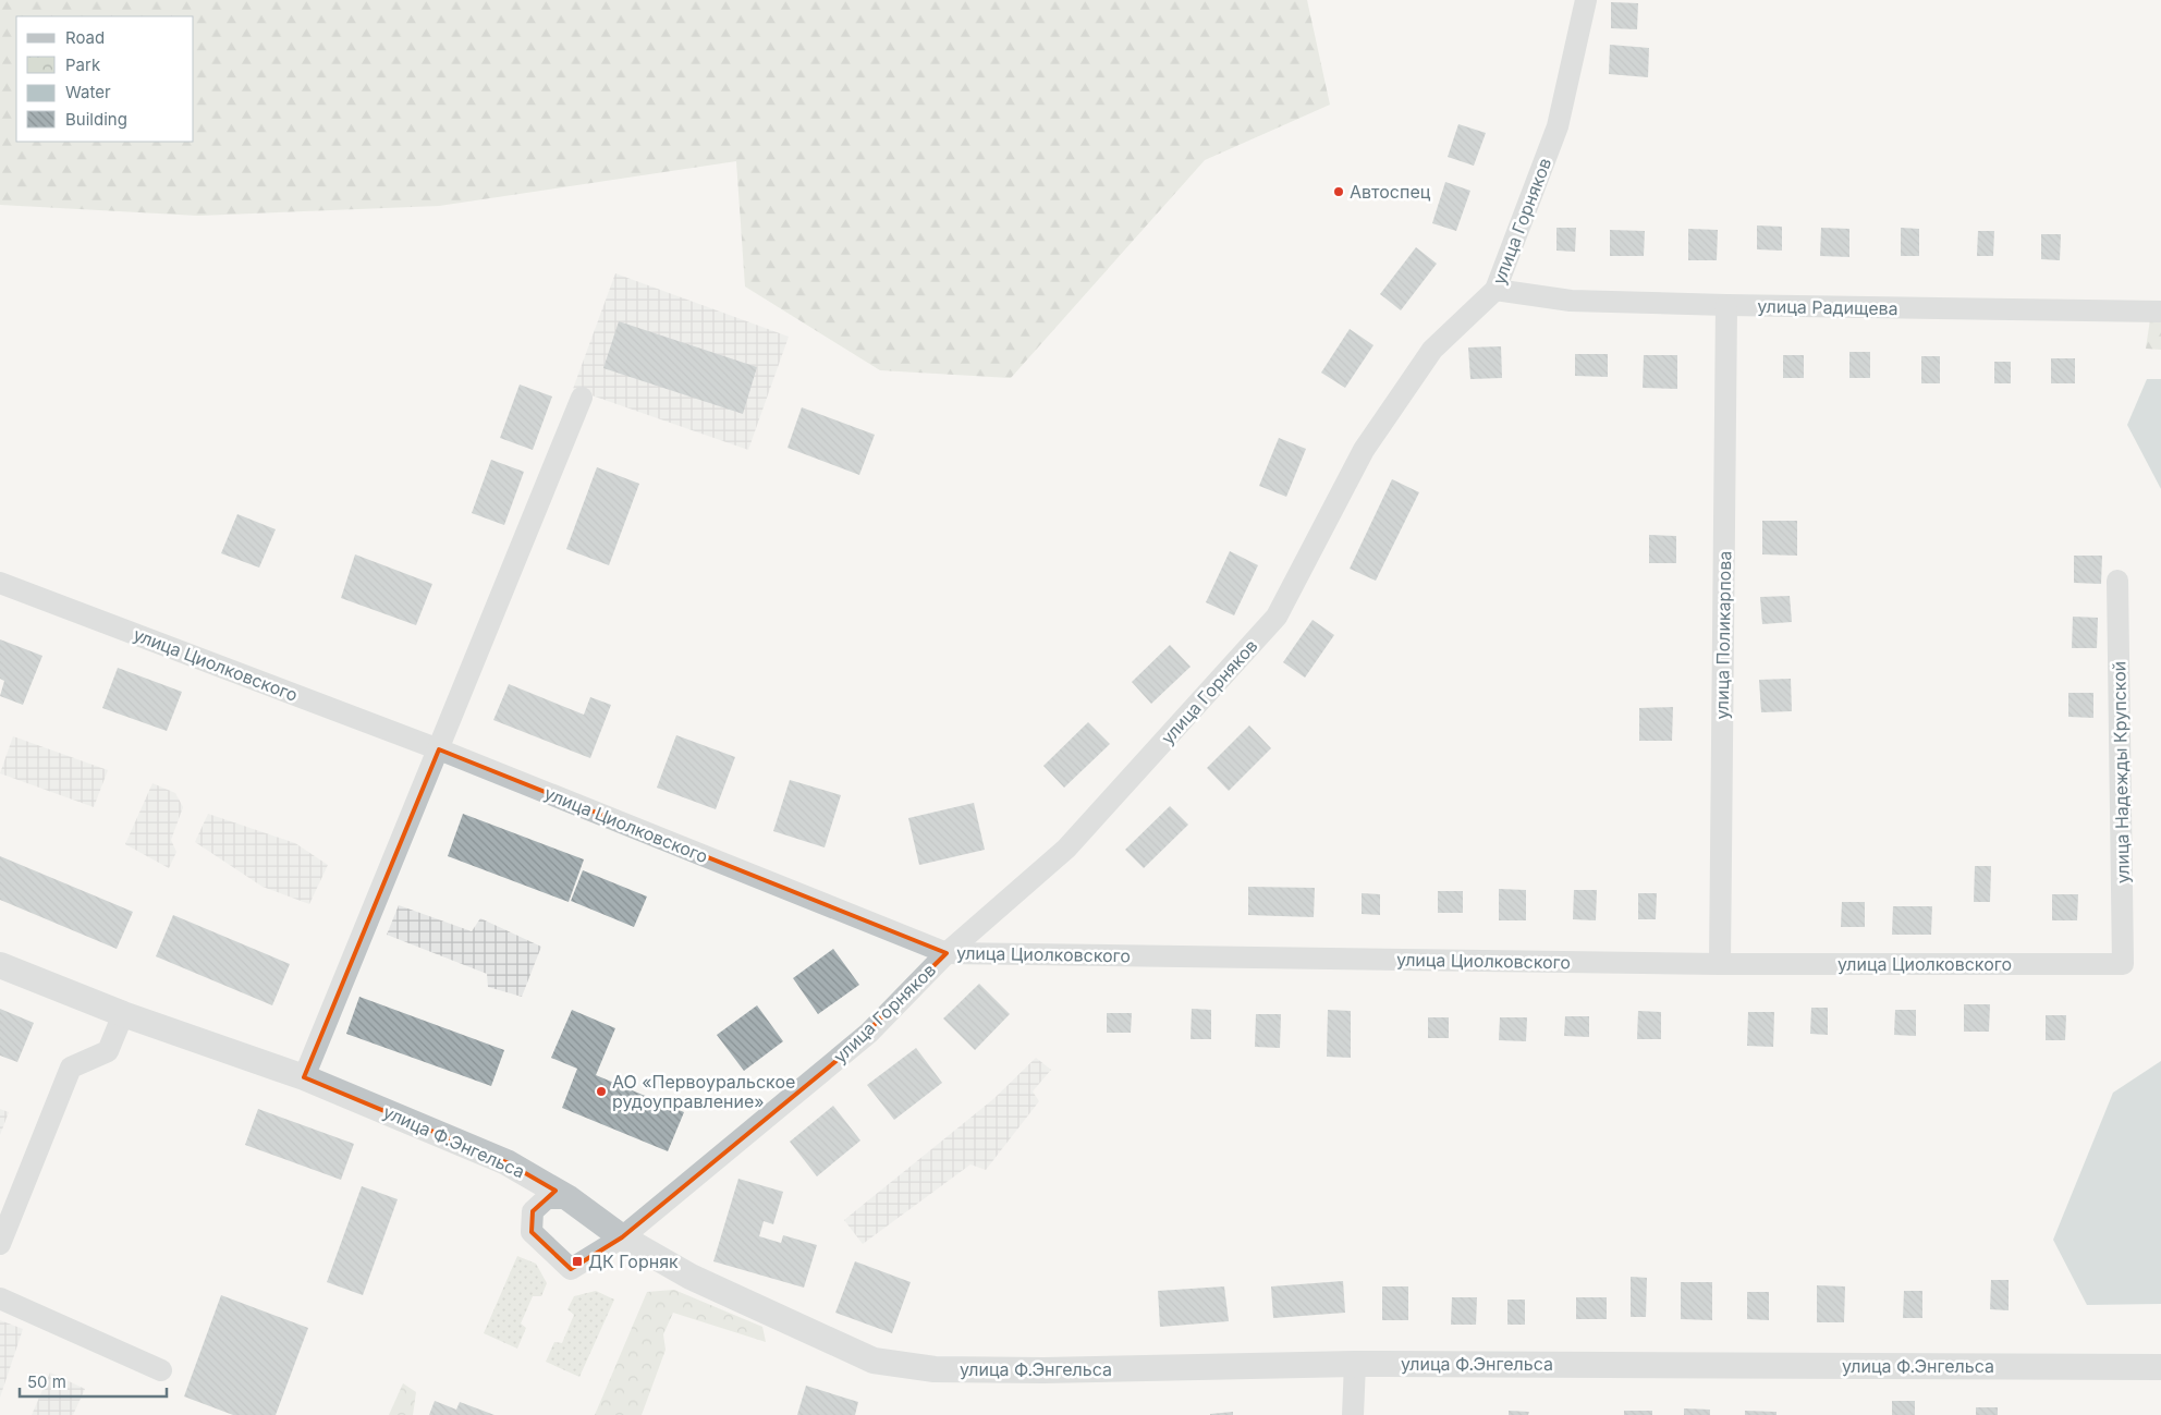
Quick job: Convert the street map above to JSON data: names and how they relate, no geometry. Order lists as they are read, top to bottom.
{
  "streets": {
    "street": [
      "улица Горняков",
      "улица Радищева",
      "улица Поликарпова",
      "улица Циолковского",
      "улица Надежды Крупской",
      "улица Ф.Энгельса"
    ]
  },
  "crossings": [
    ["улица Горняков", "улица Радищева"],
    ["улица Горняков", "улица Циолковского"],
    ["улица Горняков", "улица Ф.Энгельса"],
    ["улица Радищева", "улица Поликарпова"],
    ["улица Поликарпова", "улица Циолковского"],
    ["улица Циолковского", "улица Надежды Крупской"]
  ],
  "places": {
    "other": ["Автоспец", "АО «Первоуральское рудоуправление»"],
    "transit": ["ДК Горняк"]
  },
  "legend": [
    "Road",
    "Park",
    "Water",
    "Building"
  ],
  "scale_bar": "50 m"
}
